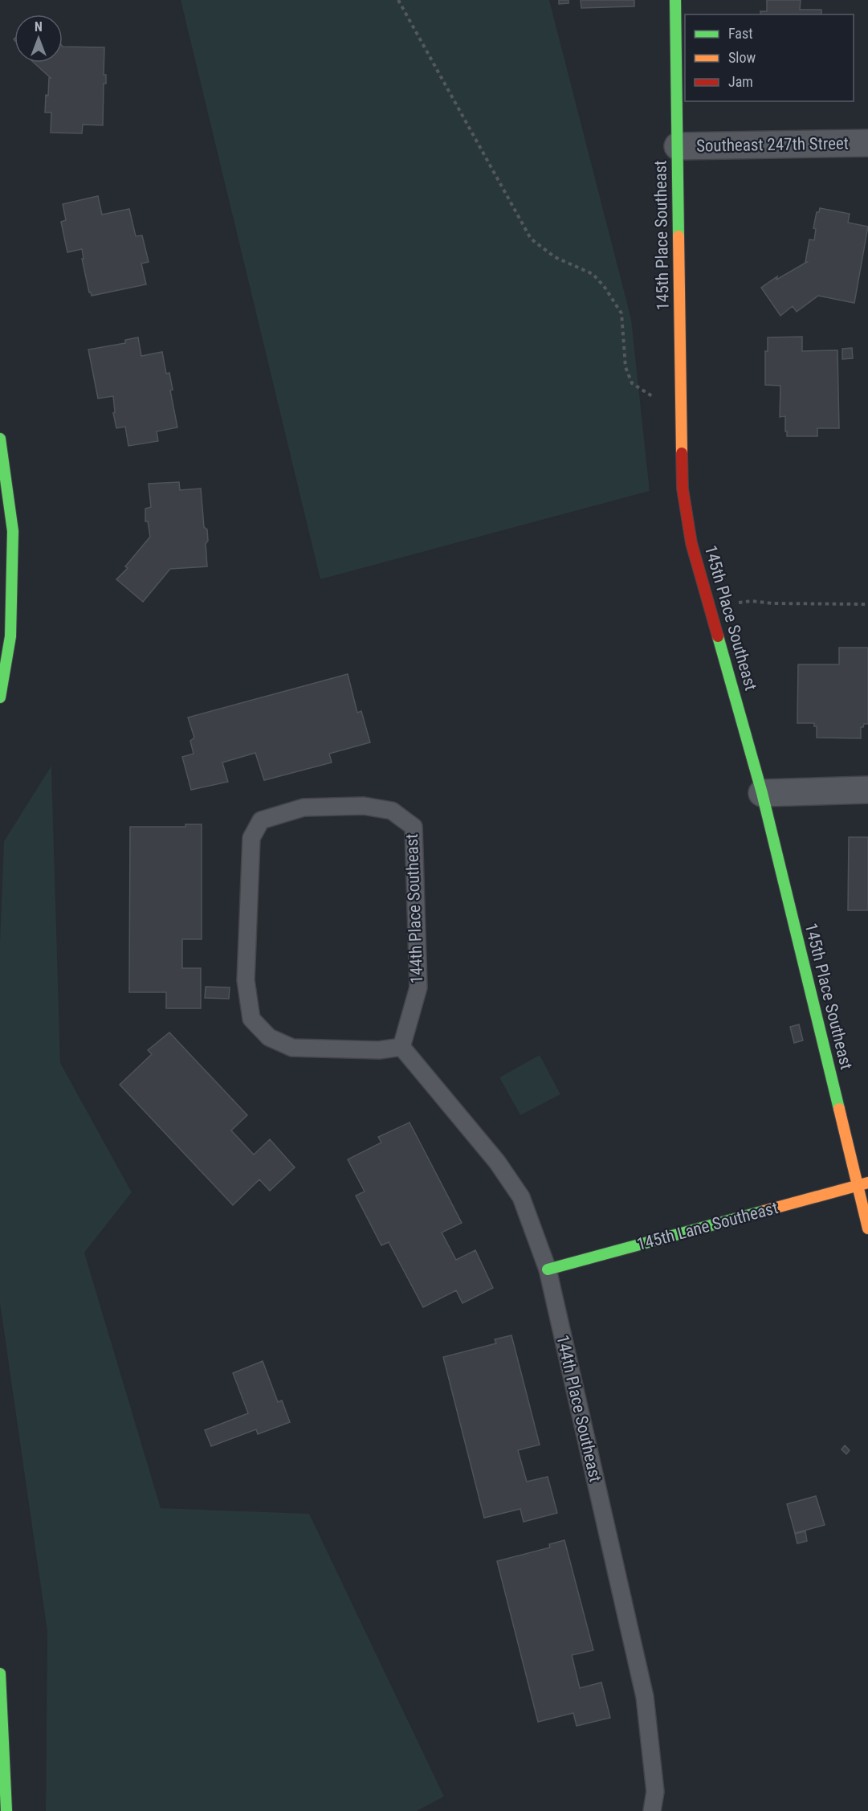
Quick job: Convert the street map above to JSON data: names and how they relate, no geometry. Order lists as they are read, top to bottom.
{
  "streets": {
    "street": ["Southeast 247th Street", "145th Place Southeast", "145th Lane Southeast"],
    "lane": ["144th Place Southeast"]
  },
  "crossings": [
    ["Southeast 247th Street", "145th Place Southeast"],
    ["145th Place Southeast", "145th Lane Southeast"],
    ["144th Place Southeast", "145th Lane Southeast"]
  ],
  "legend": ["Fast", "Slow", "Jam"],
  "north": "top"
}
